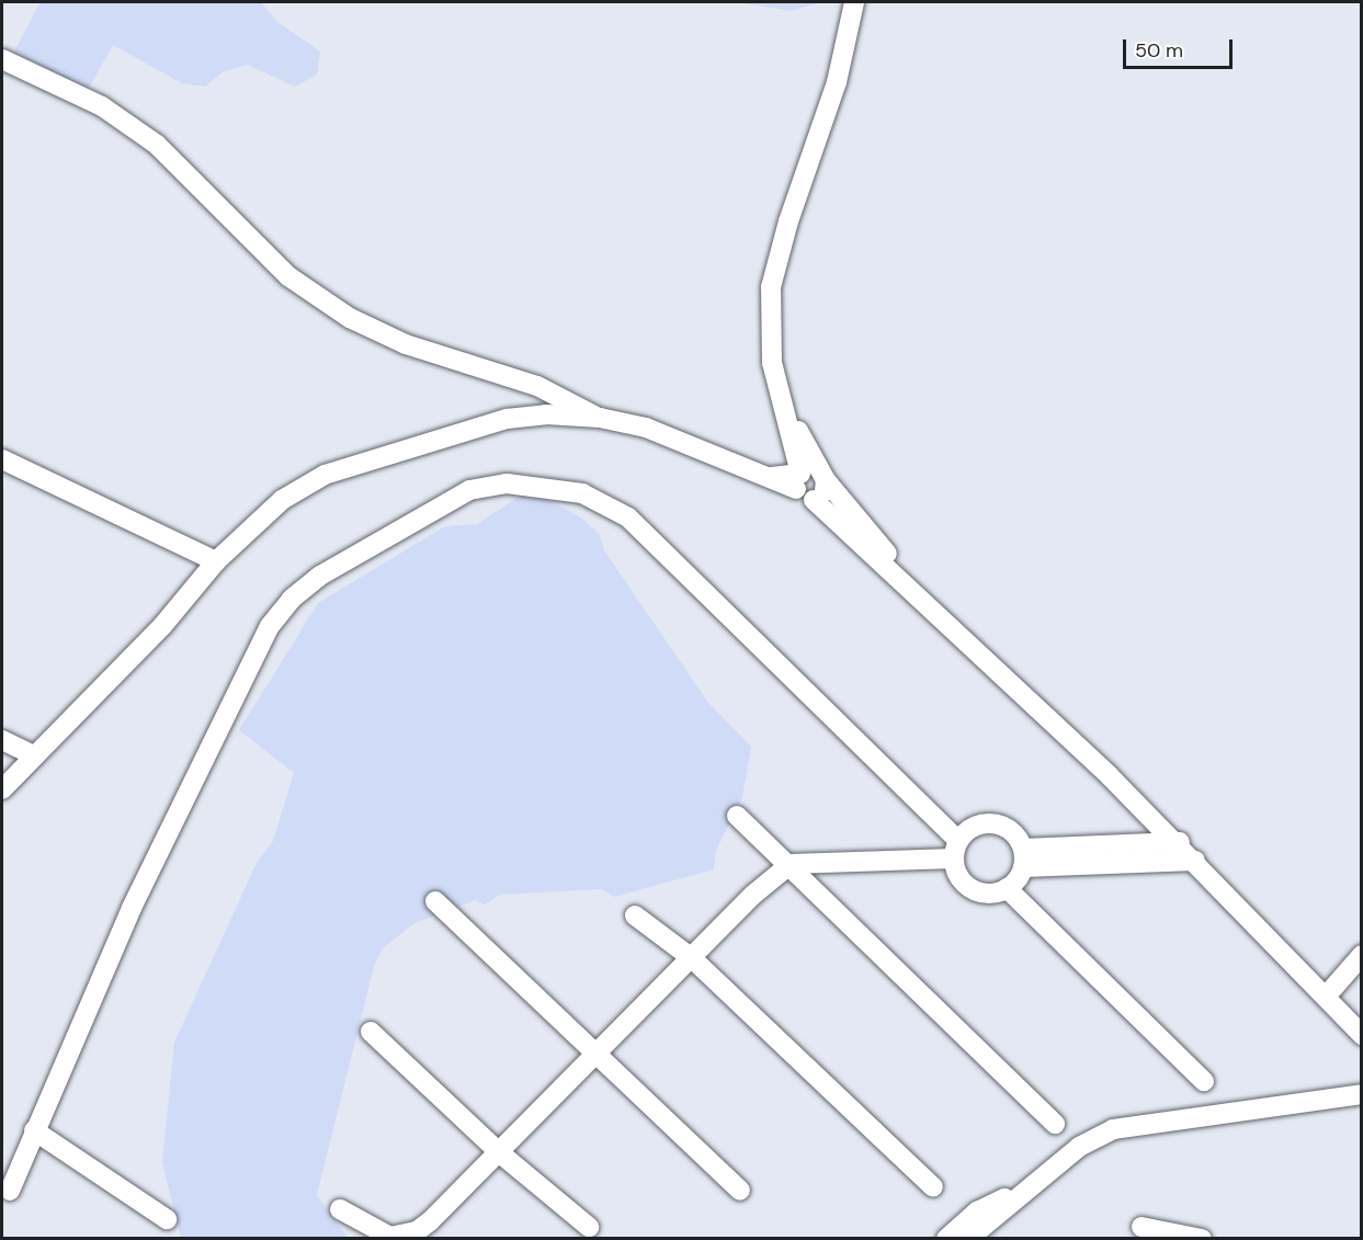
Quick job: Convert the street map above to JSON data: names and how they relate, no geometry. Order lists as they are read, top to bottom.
{
  "scale_bar": "50 m"
}
